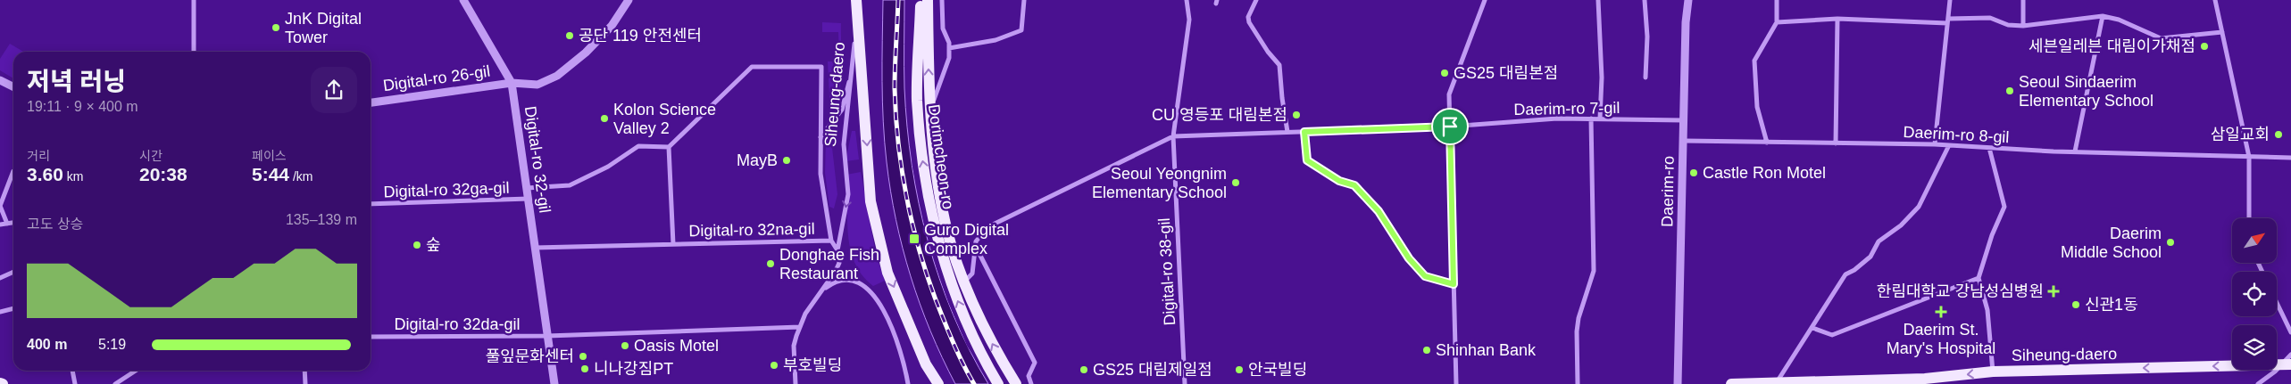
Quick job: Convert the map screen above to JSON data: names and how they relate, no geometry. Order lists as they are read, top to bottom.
{
  "streets": {
    "main road": ["Siheung-daero", "Dorimcheon-ro"],
    "street": [
      "Digital-ro 26-gil",
      "Daerim-ro 7-gil",
      "Daerim-ro 8-gil",
      "Digital-ro 32-gil",
      "Digital-ro 32ga-gil",
      "Daerim-ro",
      "Digital-ro 32na-gil",
      "Digital-ro 38-gil",
      "Digital-ro 32da-gil"
    ]
  },
  "crossings": [
    ["Digital-ro 26-gil", "Digital-ro 32-gil"],
    ["Siheung-daero", "Digital-ro 32na-gil"],
    ["Daerim-ro 7-gil", "Daerim-ro"],
    ["Daerim-ro 7-gil", "Digital-ro 38-gil"],
    ["Daerim-ro 8-gil", "Daerim-ro"],
    ["Digital-ro 32-gil", "Digital-ro 32ga-gil"],
    ["Digital-ro 32-gil", "Digital-ro 32na-gil"],
    ["Digital-ro 32-gil", "Digital-ro 32da-gil"]
  ],
  "places": {
    "other": [
      "JnK Digital Tower",
      "공단 119 안전센터",
      "세븐일레븐 대림이가채점",
      "GS25 대림본점",
      "Seoul Sindaerim Elementary School",
      "CU 영등포 대림본점",
      "Kolon Science Valley 2",
      "삼일교회",
      "MayB",
      "Castle Ron Motel",
      "Seoul Yeongnim Elementary School",
      "Daerim Middle School",
      "숲",
      "Donghae Fish Restaurant",
      "신관1동",
      "Oasis Motel",
      "Shinhan Bank",
      "풀잎문화센터",
      "부호빌딩",
      "니나강짐PT",
      "GS25 대림제일점",
      "안국빌딩"
    ],
    "transit": ["Guro Digital Complex"],
    "health": ["한림대학교 강남성심병원", "Daerim St. Mary's Hospital"]
  },
  "north": "top right",
  "page": {
    "heading": ["저녁 러닝", "19:11 · 9 × 400 m"],
    "stats": [
      ["거리", "3.60 km"],
      ["시간", "20:38"],
      ["페이스", "5:44 /km"]
    ],
    "chart": ["고도 상승", "135–139 m"],
    "list": [
      {
        "name": "400 m",
        "note": "5:19"
      }
    ]
  }
}
